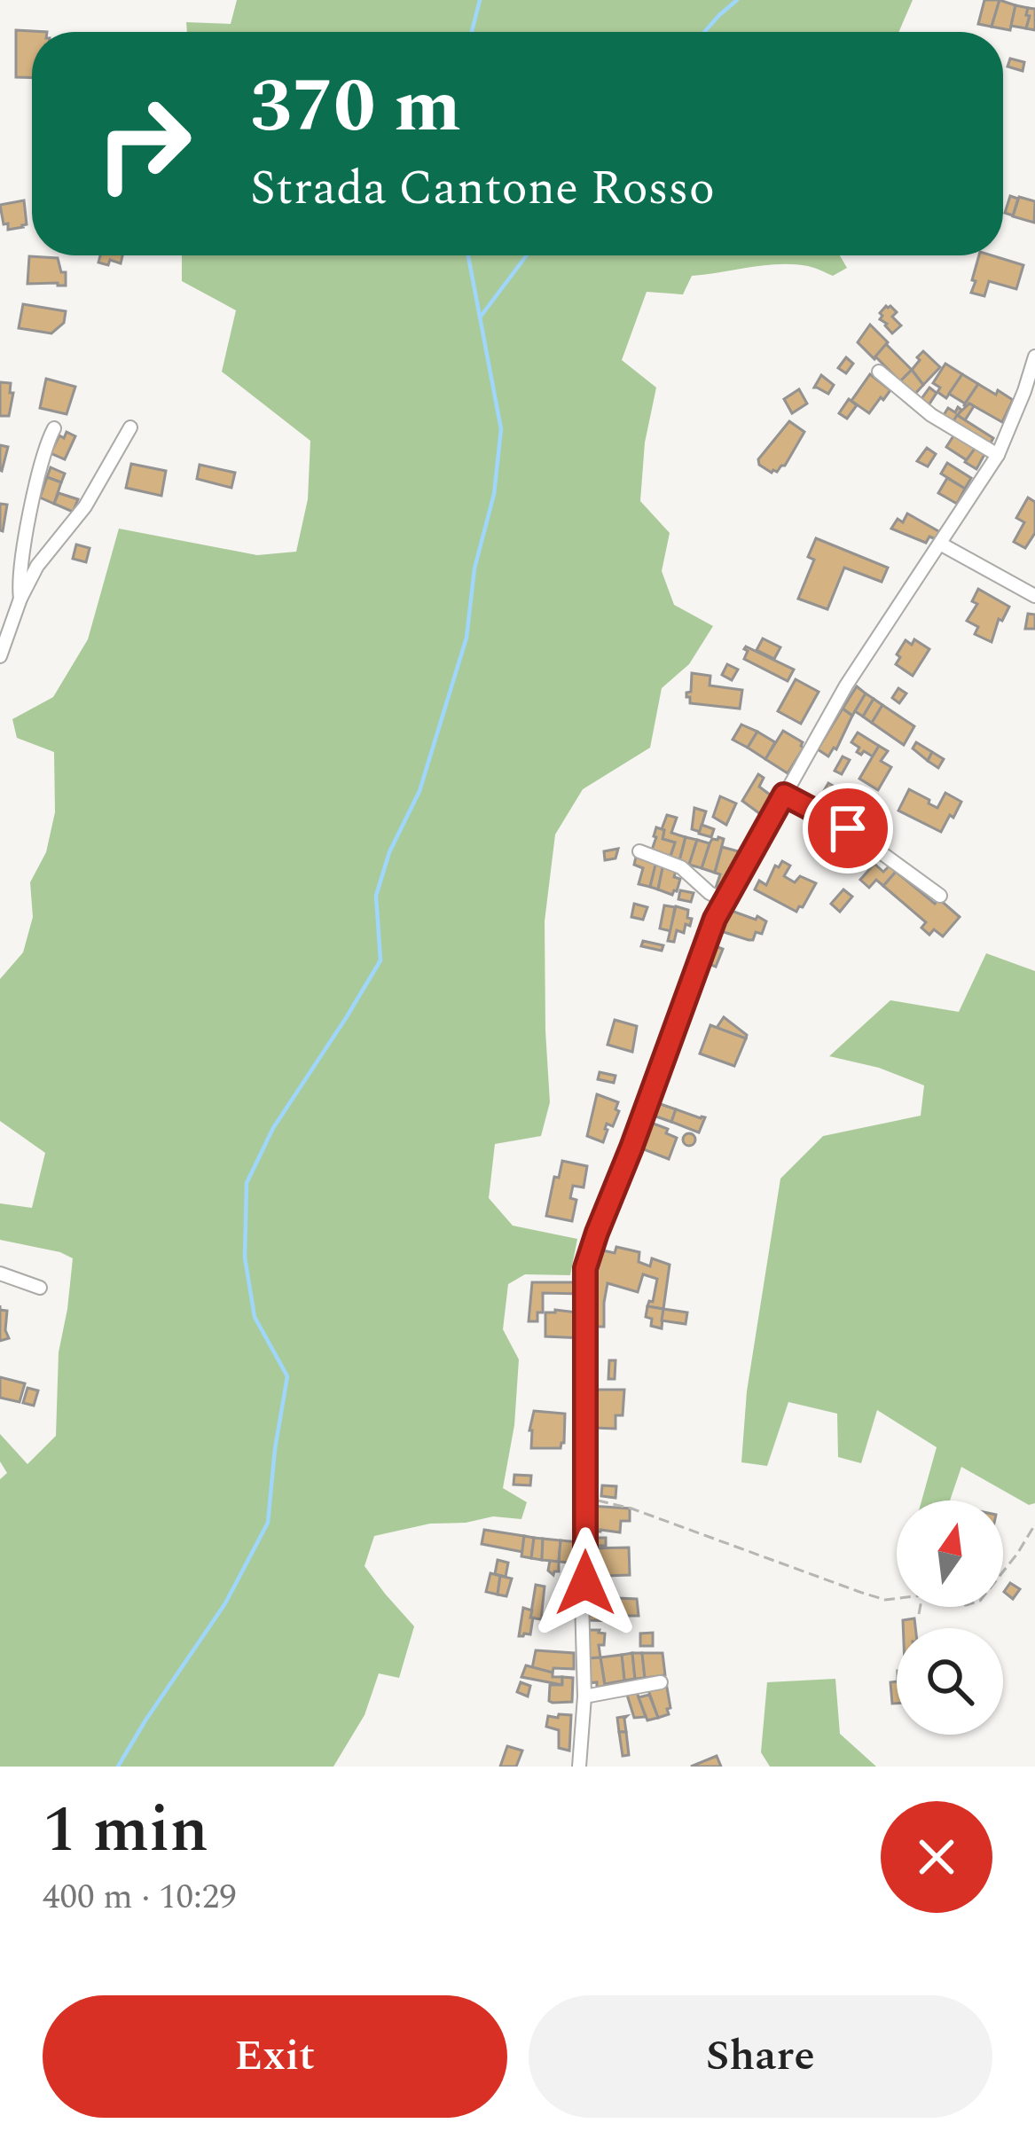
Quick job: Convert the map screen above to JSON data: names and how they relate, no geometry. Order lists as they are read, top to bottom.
{
  "north": "top",
  "page": {
    "turn": ["370 m", "Strada Cantone Rosso"],
    "heading": ["1 min", "400 m · 10:29"],
    "buttons": ["Exit", "Share"]
  }
}
